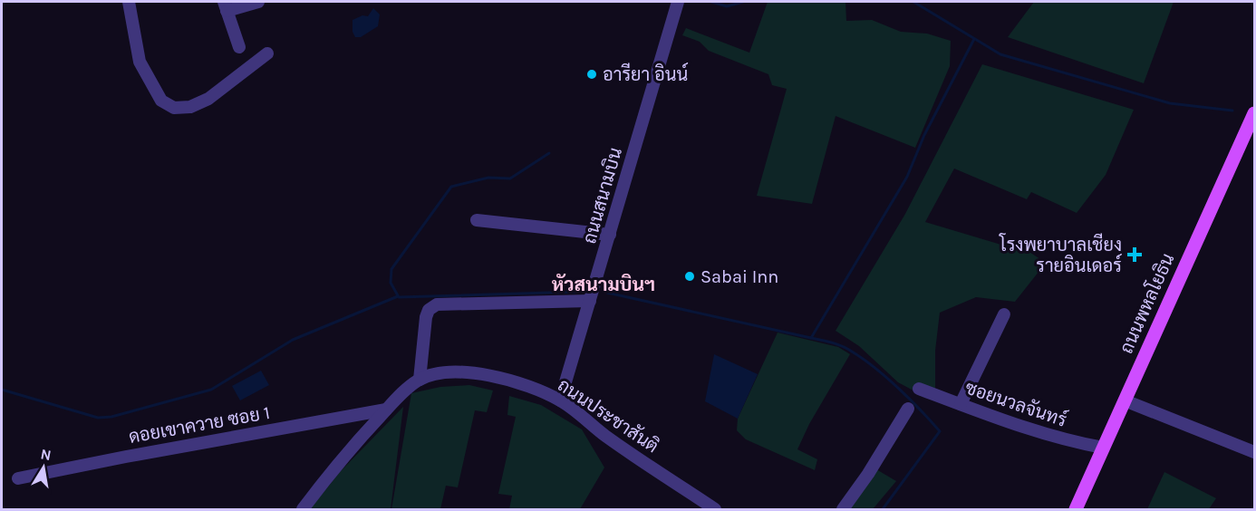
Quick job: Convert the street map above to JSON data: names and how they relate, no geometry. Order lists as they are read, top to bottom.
{
  "streets": {
    "main road": ["ถนนพหลโยธิน"],
    "street": [
      "ถนนสนามบิน",
      "ซอยนวลจันทร์",
      "ถนนประชาสันติ",
      "ดอยเขาควาย ซอย 1"
    ]
  },
  "crossings": [
    ["ถนนสนามบิน", "ถนนประชาสันติ"],
    ["ถนนพหลโยธิน", "ซอยนวลจันทร์"],
    ["ถนนประชาสันติ", "ดอยเขาควาย ซอย 1"]
  ],
  "districts": ["หัวสนามบินฯ"],
  "places": {
    "other": ["อารียา อินน์", "Sabai Inn"],
    "health": ["โรงพยาบาลเชียง รายอินเดอร์"]
  },
  "north": "top"
}
